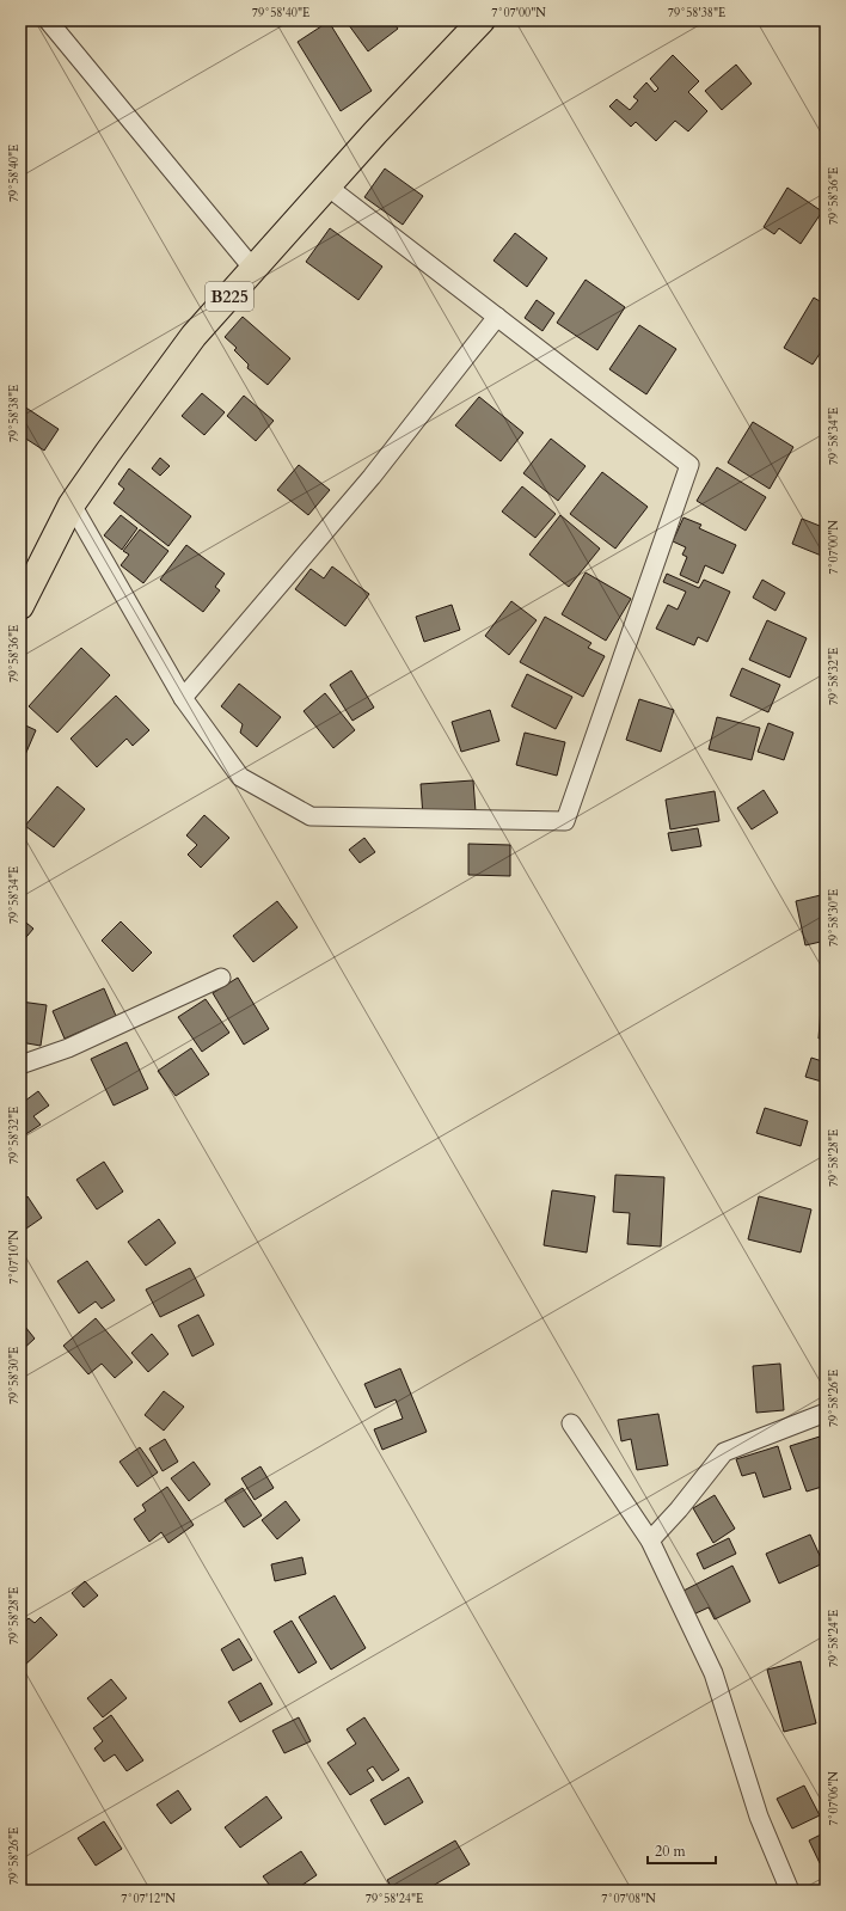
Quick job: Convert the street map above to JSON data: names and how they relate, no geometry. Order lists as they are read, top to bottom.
{
  "streets": {
    "main road": ["B225"]
  },
  "scale_bar": "20 m",
  "coordinates": [
    "79°58'40\"E",
    "7°07'00\"N",
    "79°58'38\"E",
    "79°58'36\"E",
    "79°58'34\"E",
    "79°58'32\"E",
    "79°58'30\"E",
    "79°58'28\"E",
    "7°07'10\"N",
    "79°58'26\"E",
    "79°58'24\"E",
    "7°07'06\"N",
    "7°07'12\"N",
    "7°07'08\"N"
  ]
}
